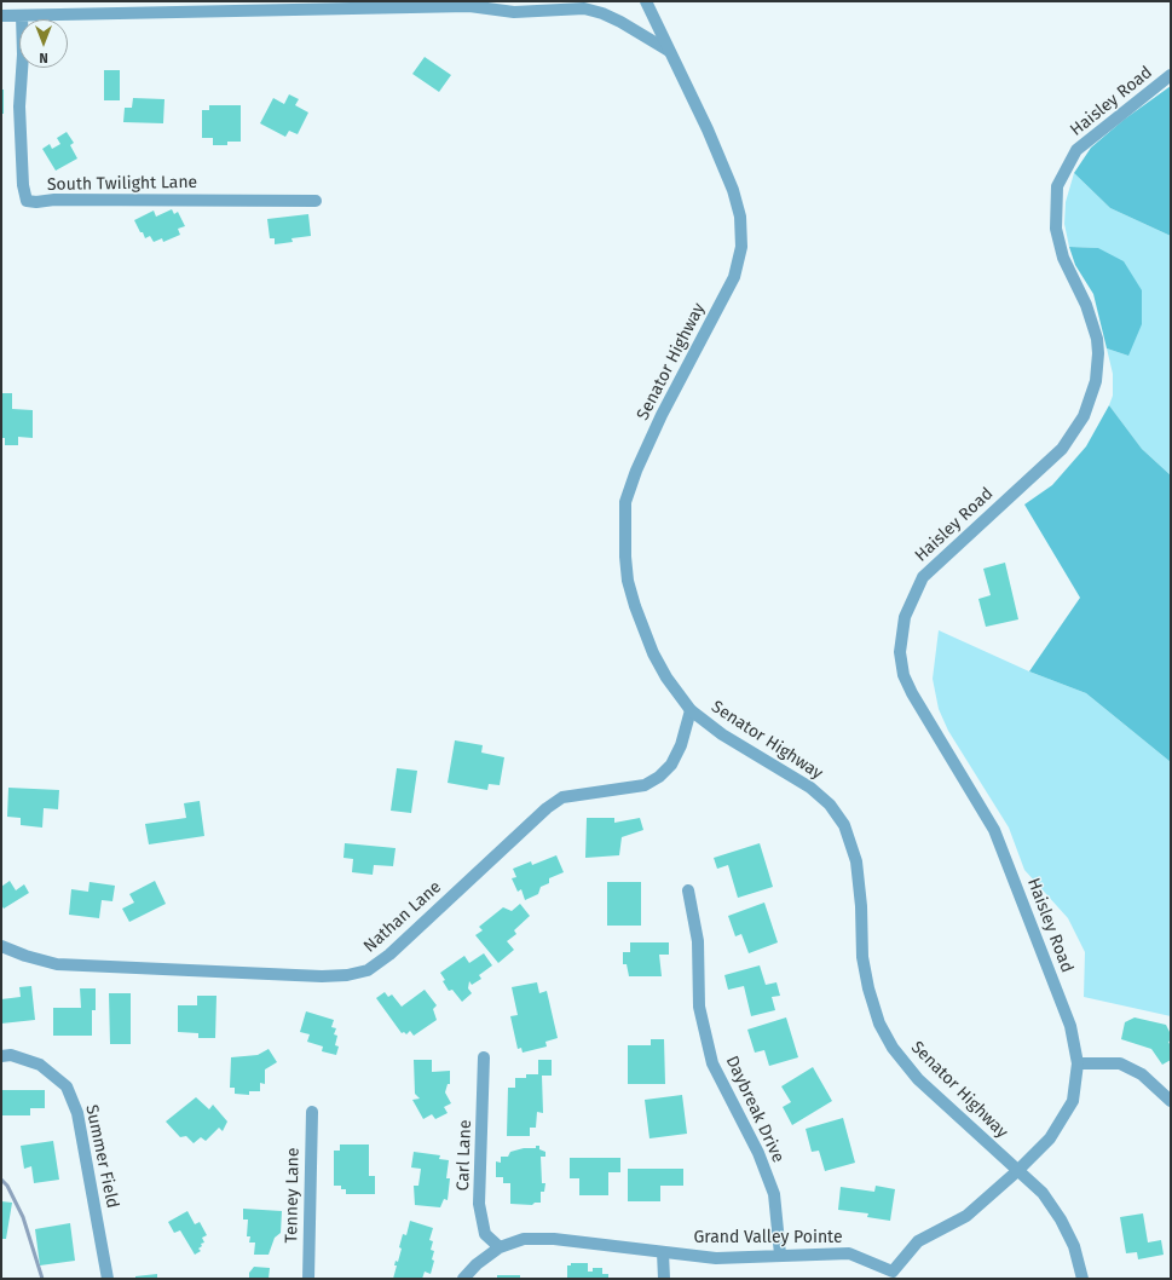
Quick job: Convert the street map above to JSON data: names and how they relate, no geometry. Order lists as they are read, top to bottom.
{
  "streets": {
    "street": [
      "Haisley Road",
      "South Twilight Lane",
      "Senator Highway",
      "Nathan Lane",
      "Daybreak Drive",
      "Carl Lane",
      "Summer Field",
      "Tenney Lane",
      "Grand Valley Pointe"
    ]
  },
  "crossings": [
    ["Haisley Road", "Senator Highway"],
    ["Haisley Road", "Grand Valley Pointe"],
    ["Senator Highway", "Nathan Lane"],
    ["Senator Highway", "Grand Valley Pointe"],
    ["Daybreak Drive", "Grand Valley Pointe"],
    ["Carl Lane", "Grand Valley Pointe"]
  ],
  "north": "bottom"
}
